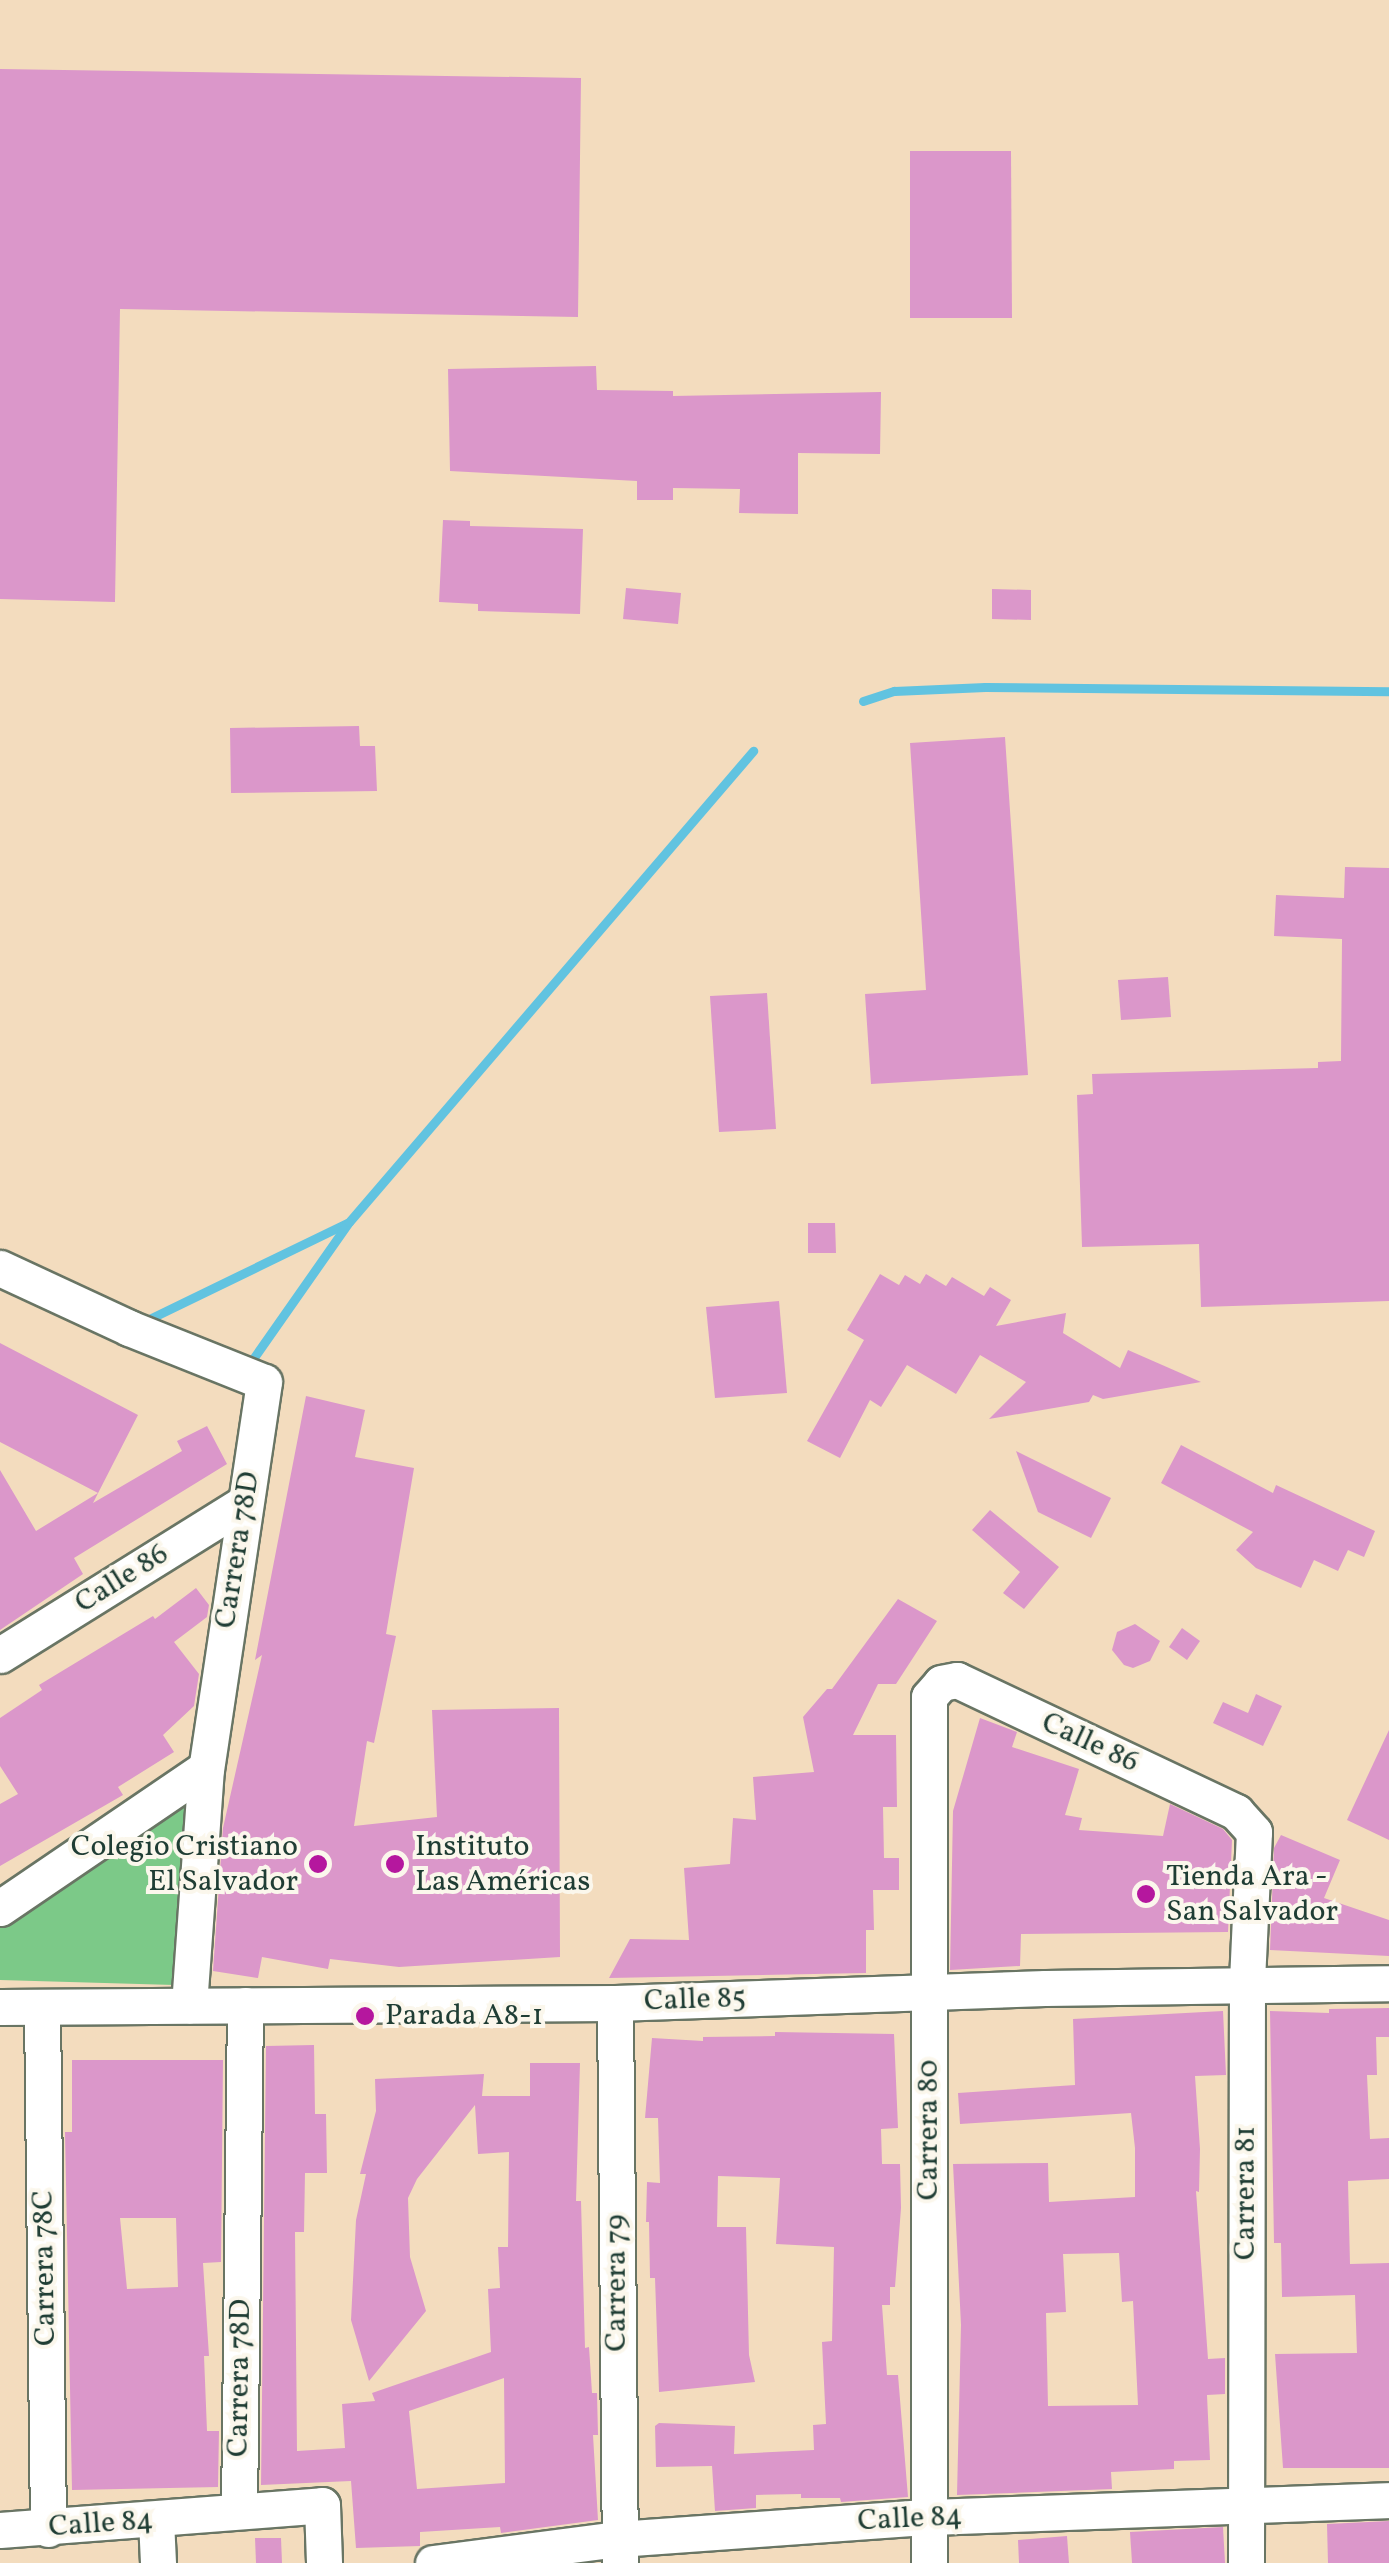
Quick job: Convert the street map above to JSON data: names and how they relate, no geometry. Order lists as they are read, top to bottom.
{
  "streets": {
    "street": [
      "Carrera 78D",
      "Calle 86",
      "Calle 85",
      "Carrera 80",
      "Carrera 81",
      "Carrera 78C",
      "Carrera 79",
      "Calle 84"
    ]
  },
  "crossings": [
    ["Carrera 78D", "Calle 86"],
    ["Carrera 78D", "Calle 85"],
    ["Carrera 78D", "Calle 84"],
    ["Calle 86", "Carrera 80"],
    ["Calle 86", "Carrera 81"],
    ["Calle 85", "Carrera 80"],
    ["Calle 85", "Carrera 81"],
    ["Calle 85", "Carrera 78C"],
    ["Calle 85", "Carrera 79"],
    ["Carrera 80", "Calle 84"],
    ["Carrera 81", "Calle 84"],
    ["Carrera 78C", "Calle 84"],
    ["Carrera 79", "Calle 84"]
  ],
  "places": [
    "Colegio Cristiano El Salvador",
    "Instituto Las Américas",
    "Tienda Ara - San Salvador",
    "Parada A8-1"
  ]
}
